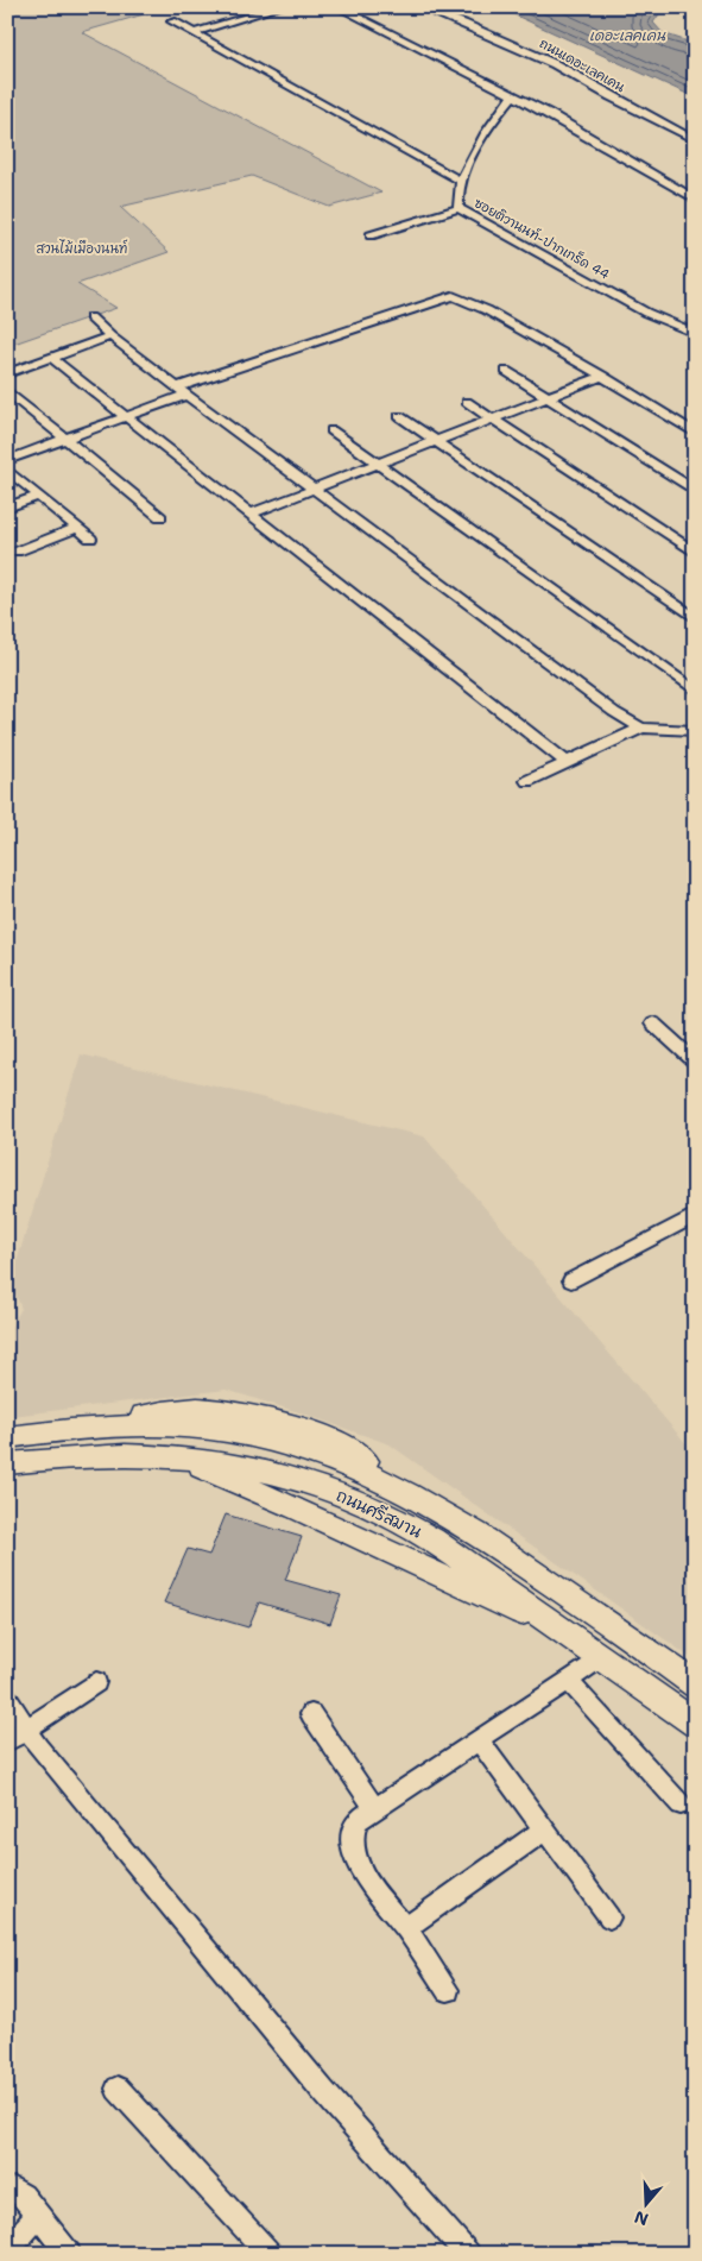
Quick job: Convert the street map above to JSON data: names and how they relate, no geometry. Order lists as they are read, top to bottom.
{
  "streets": {
    "main road": ["ถนนศรีสมาน"],
    "street": ["ถนนเดอะเลคเคน", "ซอยติวานนท์-ปากเกร็ด 44"]
  },
  "water": ["เดอะเลคเคน"],
  "parks": ["สวนไม้เมืองนนท์"],
  "north": "bottom"
}
